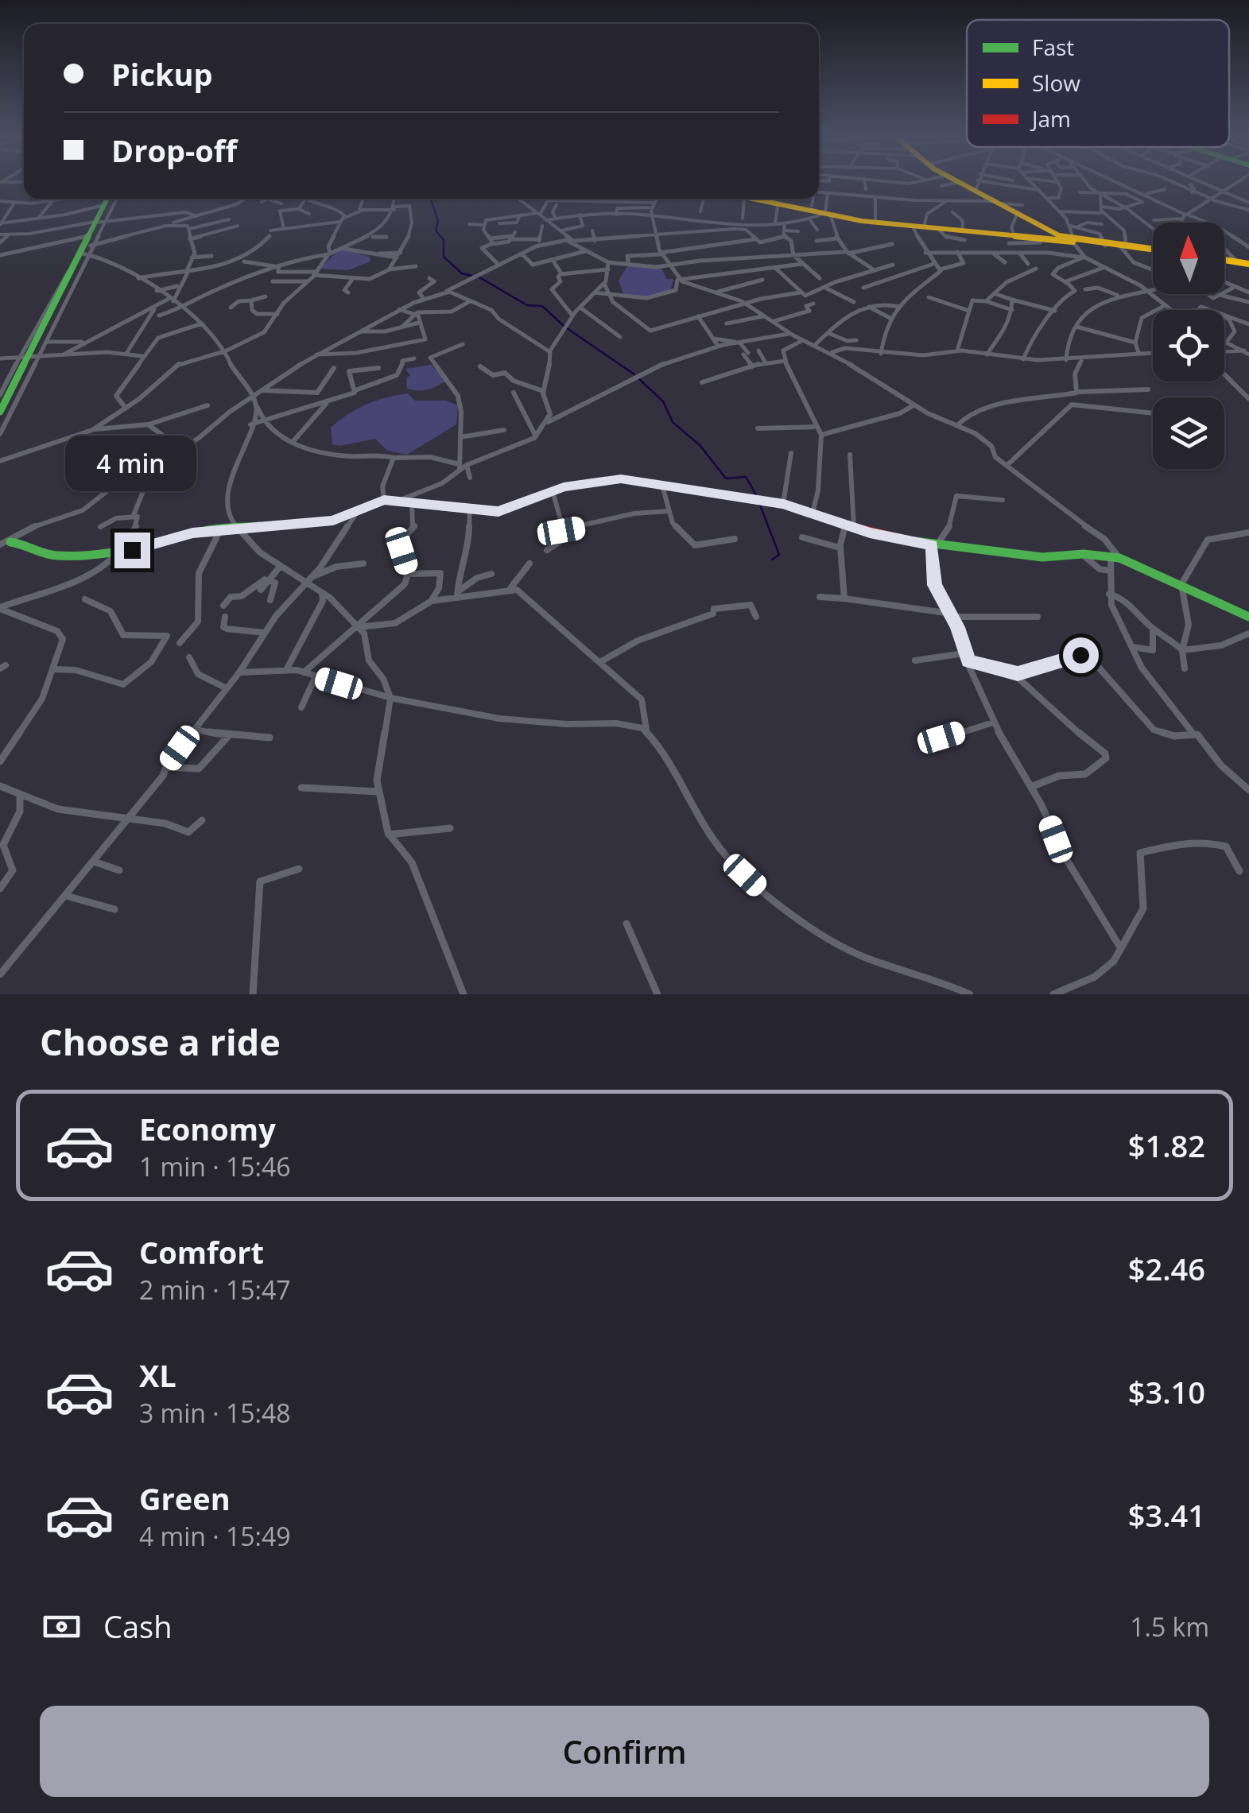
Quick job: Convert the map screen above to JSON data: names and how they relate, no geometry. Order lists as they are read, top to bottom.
{
  "legend": ["Fast", "Slow", "Jam"],
  "north": "top",
  "page": {
    "banner": ["Pickup", "Drop-off"],
    "bubble": "4 min",
    "heading": "Choose a ride",
    "list": [
      {
        "name": "Economy",
        "note": "1 min · 15:46",
        "value": "$1.82"
      },
      {
        "name": "Comfort",
        "note": "2 min · 15:47",
        "value": "$2.46"
      },
      {
        "name": "XL",
        "note": "3 min · 15:48",
        "value": "$3.10"
      },
      {
        "name": "Green",
        "note": "4 min · 15:49",
        "value": "$3.41"
      }
    ],
    "pay": ["Cash", "1.5 km"],
    "buttons": "Confirm"
  }
}
